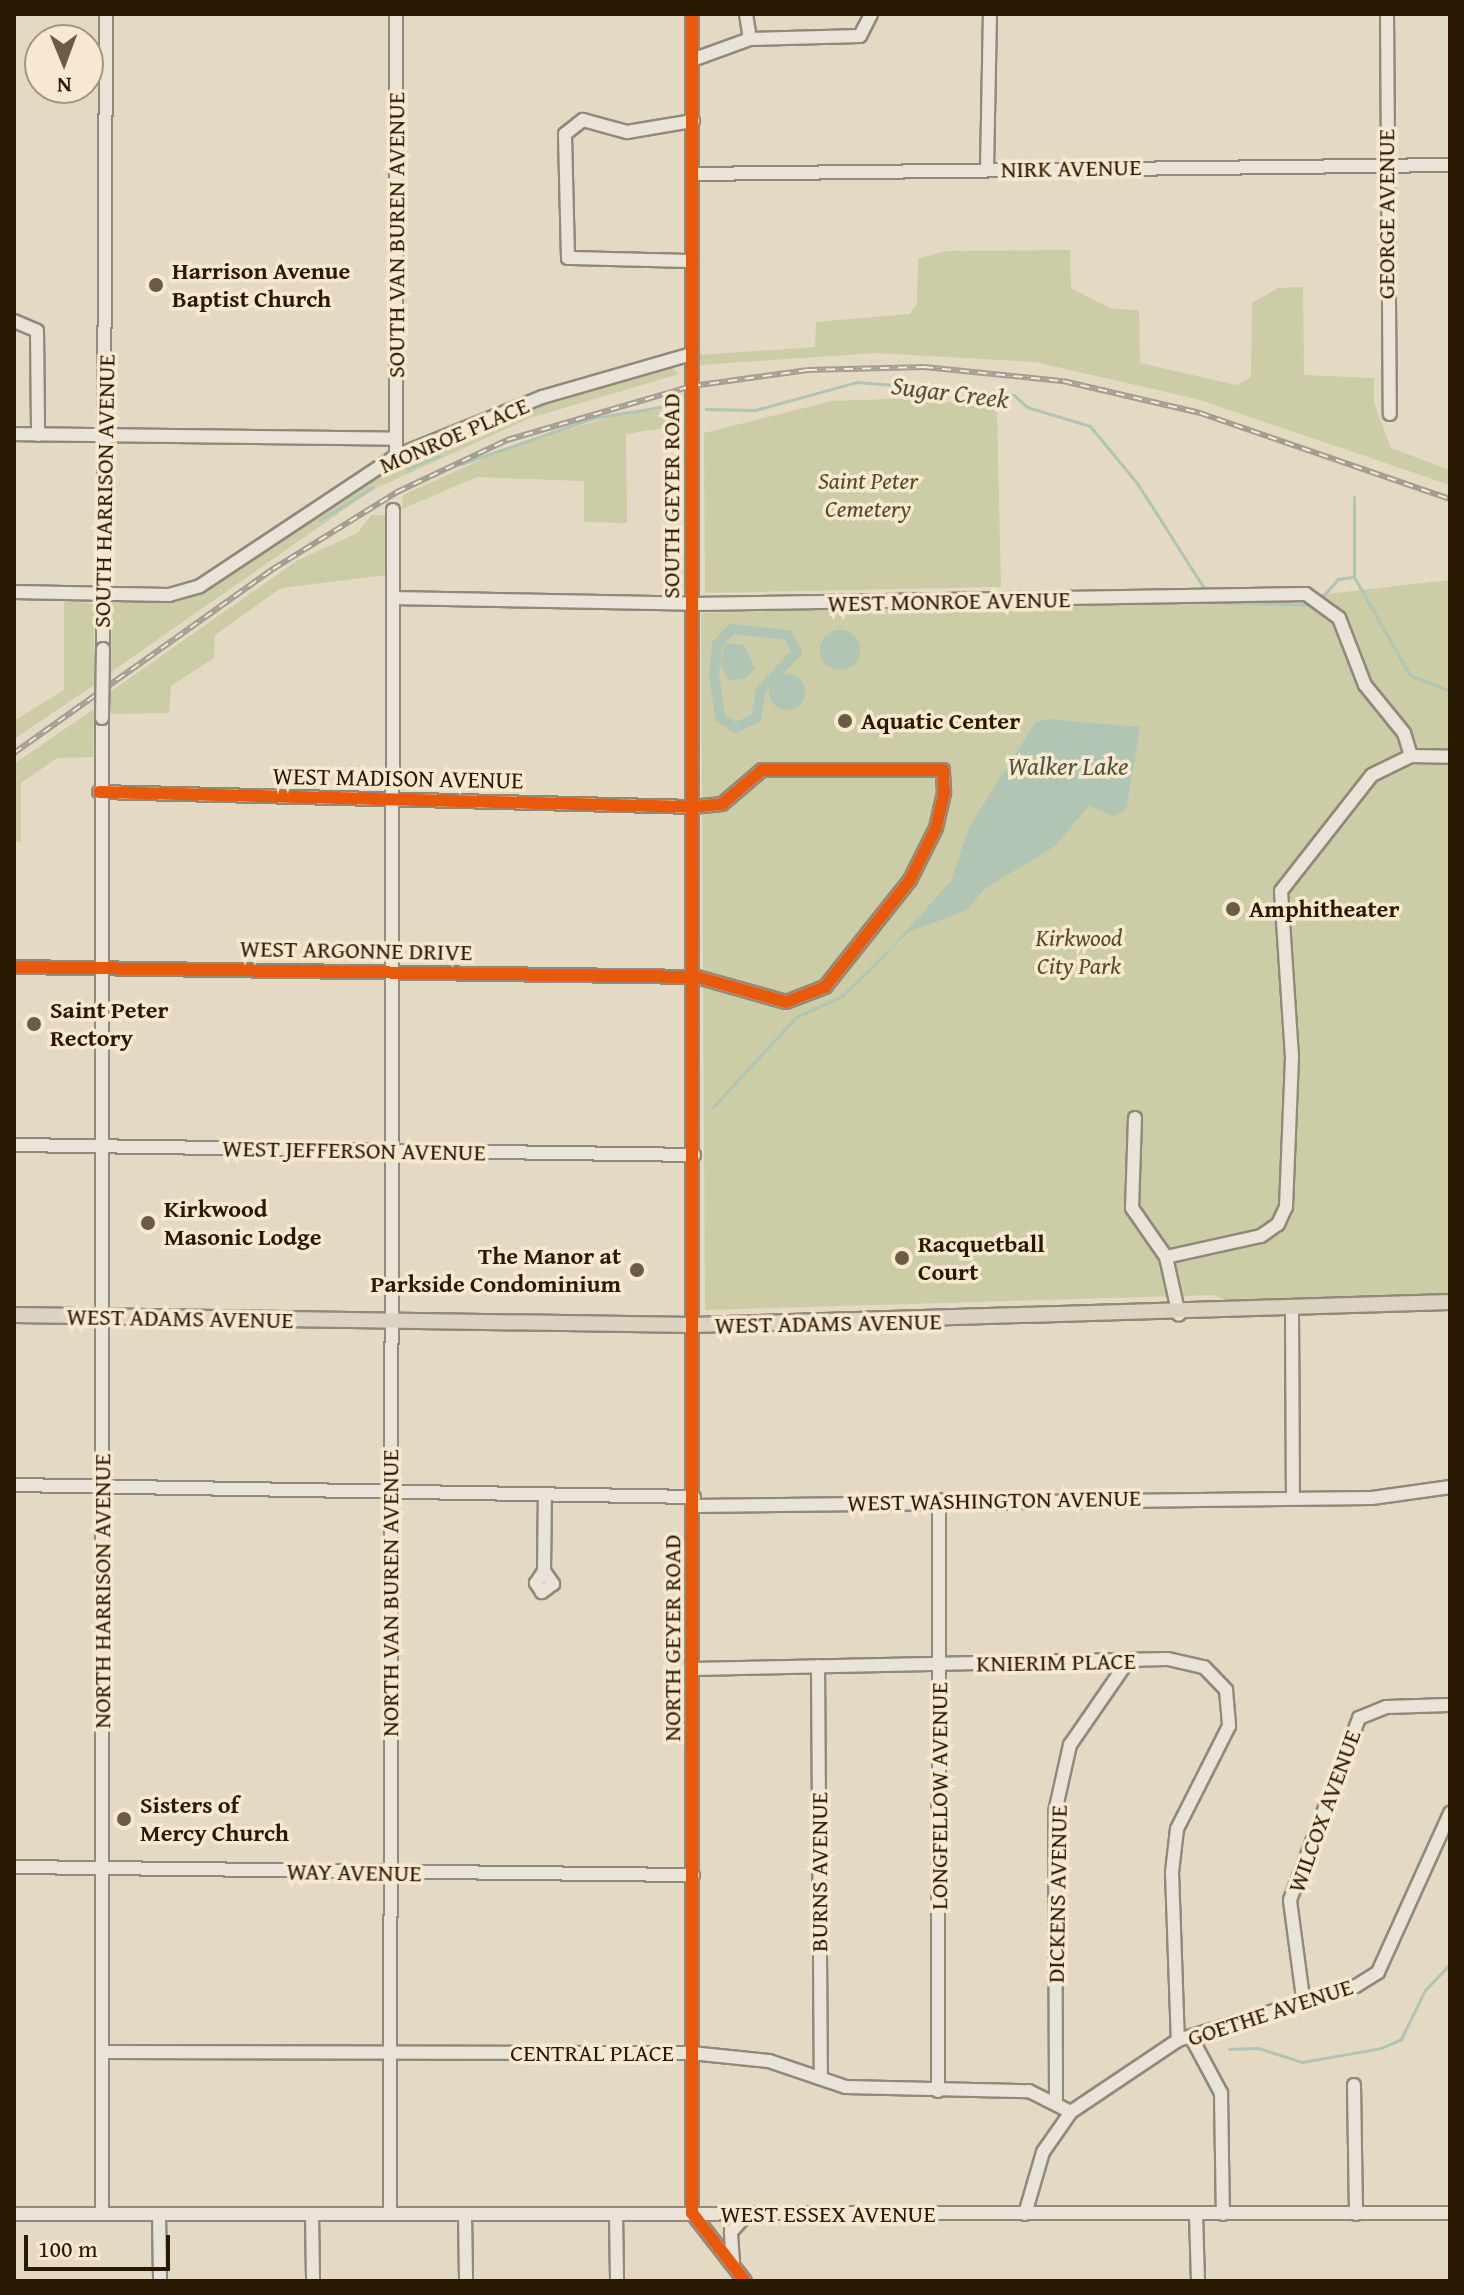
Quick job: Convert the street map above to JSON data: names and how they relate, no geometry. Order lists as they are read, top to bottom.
{
  "streets": {
    "main road": ["WEST ADAMS AVENUE"],
    "street": [
      "NIRK AVENUE",
      "GEORGE AVENUE",
      "SOUTH VAN BUREN AVENUE",
      "MONROE PLACE",
      "SOUTH HARRISON AVENUE",
      "SOUTH GEYER ROAD",
      "WEST MONROE AVENUE",
      "WEST MADISON AVENUE",
      "WEST ARGONNE DRIVE",
      "WEST JEFFERSON AVENUE",
      "WEST WASHINGTON AVENUE",
      "NORTH HARRISON AVENUE",
      "NORTH VAN BUREN AVENUE",
      "NORTH GEYER ROAD",
      "KNIERIM PLACE",
      "LONGFELLOW AVENUE",
      "WILCOX AVENUE",
      "WAY AVENUE",
      "BURNS AVENUE",
      "DICKENS AVENUE",
      "GOETHE AVENUE",
      "CENTRAL PLACE",
      "WEST ESSEX AVENUE"
    ]
  },
  "crossings": [
    ["NIRK AVENUE", "GEORGE AVENUE"],
    ["NIRK AVENUE", "SOUTH GEYER ROAD"],
    ["SOUTH VAN BUREN AVENUE", "MONROE PLACE"],
    ["MONROE PLACE", "SOUTH HARRISON AVENUE"],
    ["MONROE PLACE", "SOUTH GEYER ROAD"],
    ["SOUTH HARRISON AVENUE", "WEST MADISON AVENUE"],
    ["SOUTH HARRISON AVENUE", "WEST ARGONNE DRIVE"],
    ["SOUTH HARRISON AVENUE", "NORTH HARRISON AVENUE"],
    ["SOUTH GEYER ROAD", "WEST MONROE AVENUE"],
    ["SOUTH GEYER ROAD", "WEST MADISON AVENUE"],
    ["SOUTH GEYER ROAD", "WEST ARGONNE DRIVE"],
    ["SOUTH GEYER ROAD", "NORTH GEYER ROAD"],
    ["WEST MADISON AVENUE", "WEST ARGONNE DRIVE"],
    ["WEST ARGONNE DRIVE", "NORTH HARRISON AVENUE"],
    ["WEST ARGONNE DRIVE", "NORTH VAN BUREN AVENUE"],
    ["WEST ARGONNE DRIVE", "NORTH GEYER ROAD"],
    ["WEST JEFFERSON AVENUE", "NORTH HARRISON AVENUE"],
    ["WEST JEFFERSON AVENUE", "NORTH VAN BUREN AVENUE"],
    ["WEST JEFFERSON AVENUE", "NORTH GEYER ROAD"],
    ["WEST ADAMS AVENUE", "NORTH HARRISON AVENUE"],
    ["WEST ADAMS AVENUE", "NORTH VAN BUREN AVENUE"],
    ["WEST ADAMS AVENUE", "NORTH GEYER ROAD"],
    ["WEST WASHINGTON AVENUE", "NORTH HARRISON AVENUE"],
    ["WEST WASHINGTON AVENUE", "NORTH VAN BUREN AVENUE"],
    ["WEST WASHINGTON AVENUE", "NORTH GEYER ROAD"],
    ["WEST WASHINGTON AVENUE", "LONGFELLOW AVENUE"],
    ["NORTH HARRISON AVENUE", "WAY AVENUE"],
    ["NORTH HARRISON AVENUE", "CENTRAL PLACE"],
    ["NORTH HARRISON AVENUE", "WEST ESSEX AVENUE"],
    ["NORTH VAN BUREN AVENUE", "WAY AVENUE"],
    ["NORTH VAN BUREN AVENUE", "CENTRAL PLACE"],
    ["NORTH VAN BUREN AVENUE", "WEST ESSEX AVENUE"],
    ["NORTH GEYER ROAD", "KNIERIM PLACE"],
    ["NORTH GEYER ROAD", "WAY AVENUE"],
    ["NORTH GEYER ROAD", "CENTRAL PLACE"],
    ["NORTH GEYER ROAD", "WEST ESSEX AVENUE"],
    ["KNIERIM PLACE", "LONGFELLOW AVENUE"],
    ["KNIERIM PLACE", "BURNS AVENUE"],
    ["KNIERIM PLACE", "DICKENS AVENUE"],
    ["KNIERIM PLACE", "GOETHE AVENUE"],
    ["LONGFELLOW AVENUE", "CENTRAL PLACE"],
    ["WILCOX AVENUE", "GOETHE AVENUE"],
    ["BURNS AVENUE", "CENTRAL PLACE"],
    ["DICKENS AVENUE", "CENTRAL PLACE"],
    ["GOETHE AVENUE", "CENTRAL PLACE"],
    ["GOETHE AVENUE", "WEST ESSEX AVENUE"]
  ],
  "water": ["Sugar Creek", "Walker Lake"],
  "parks": ["Saint Peter Cemetery", "Kirkwood City Park"],
  "places": [
    "Harrison Avenue Baptist Church",
    "Aquatic Center",
    "Amphitheater",
    "Saint Peter Rectory",
    "Kirkwood Masonic Lodge",
    "Racquetball Court",
    "The Manor at Parkside Condominium",
    "Sisters of Mercy Church"
  ],
  "scale_bar": "100 m",
  "north": "bottom"
}
